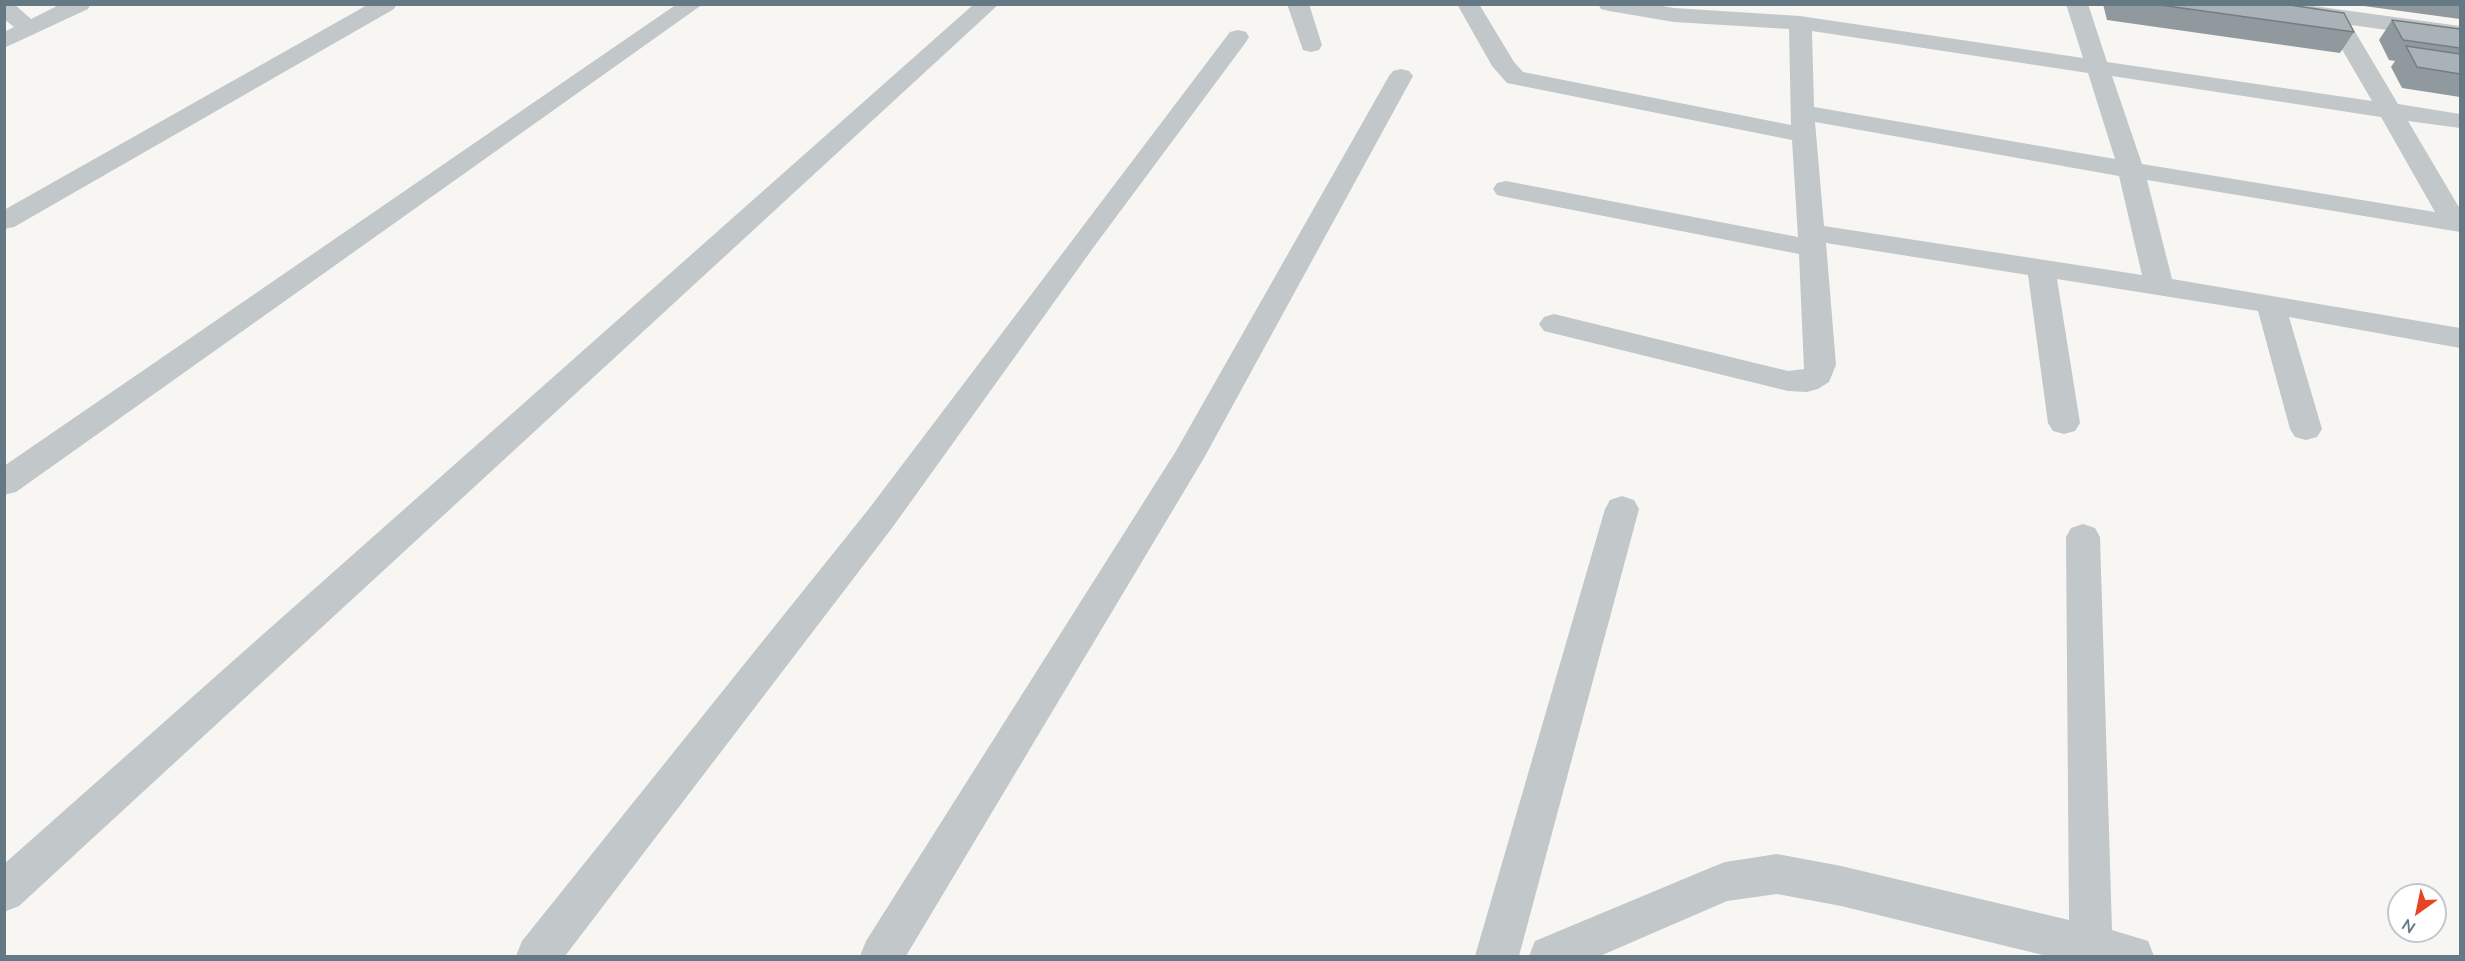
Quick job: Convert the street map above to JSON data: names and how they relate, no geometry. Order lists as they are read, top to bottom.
{
  "north": "bottom left"
}
